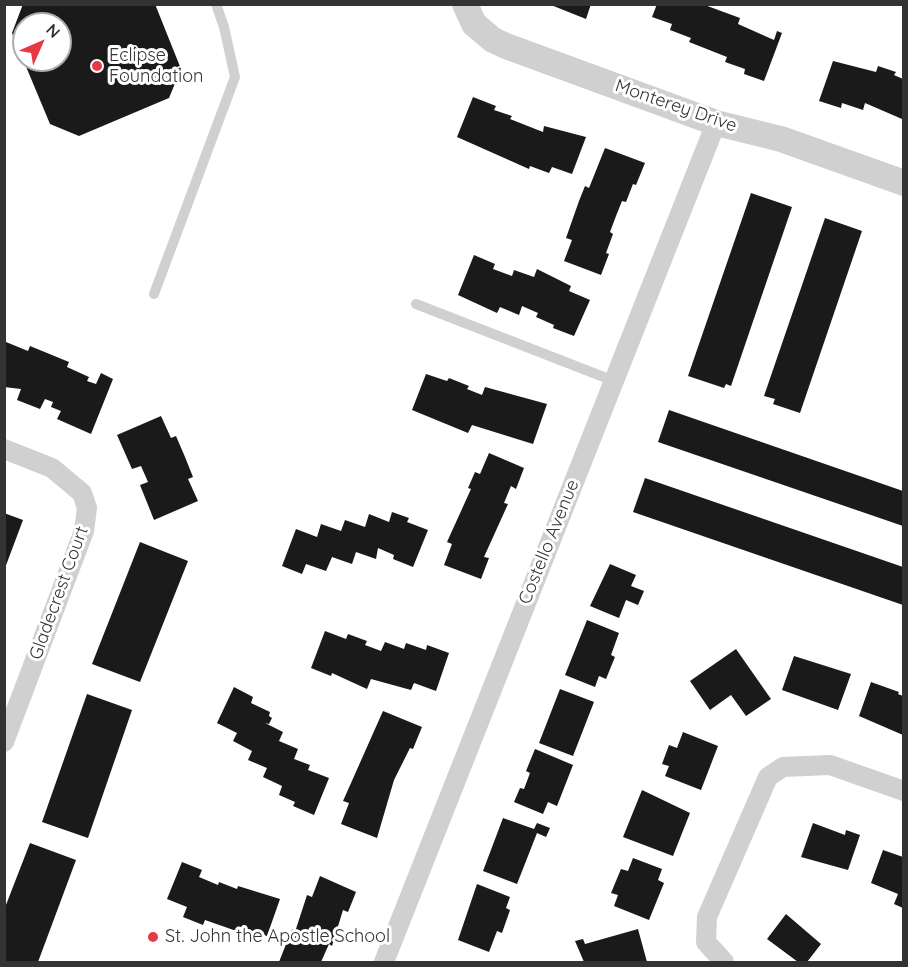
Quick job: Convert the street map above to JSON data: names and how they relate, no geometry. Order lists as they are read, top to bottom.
{
  "streets": {
    "street": ["Monterey Drive", "Costello Avenue", "Gladecrest Court"]
  },
  "crossings": [
    ["Monterey Drive", "Costello Avenue"]
  ],
  "places": ["Eclipse Foundation", "St. John the Apostle School"],
  "north": "top right"
}
